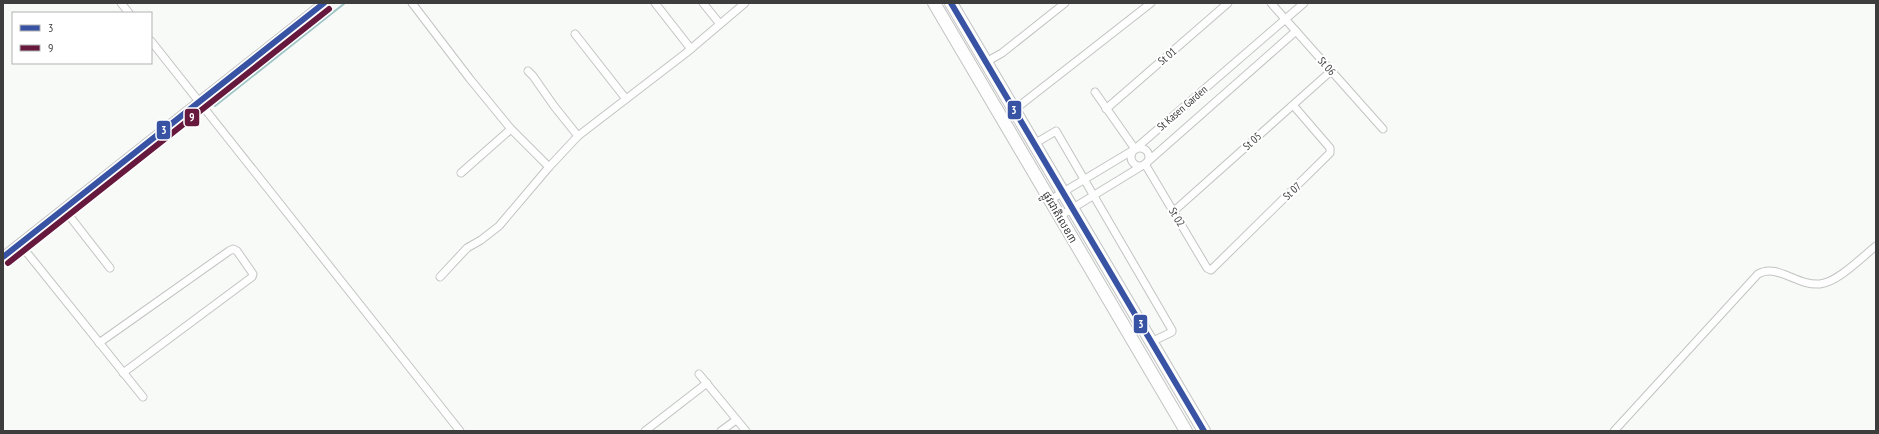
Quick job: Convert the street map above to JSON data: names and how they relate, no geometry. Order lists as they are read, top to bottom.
{
  "streets": {
    "highway": ["ផ្លូវជាតិលេខ៣"],
    "street": [
      "St 01",
      "St 06",
      "St Kasen Garden",
      "St 05",
      "St 07",
      "St 02"
    ]
  },
  "crossings": [
    ["St 06", "St Kasen Garden"],
    ["St 06", "St 05"],
    ["St Kasen Garden", "ផ្លូវជាតិលេខ៣"],
    ["St Kasen Garden", "St 02"],
    ["St 05", "St 07"],
    ["St 05", "St 02"],
    ["St 07", "St 02"]
  ],
  "lines": ["transit line 3", "transit line 9"],
  "legend": ["3", "9"]
}
